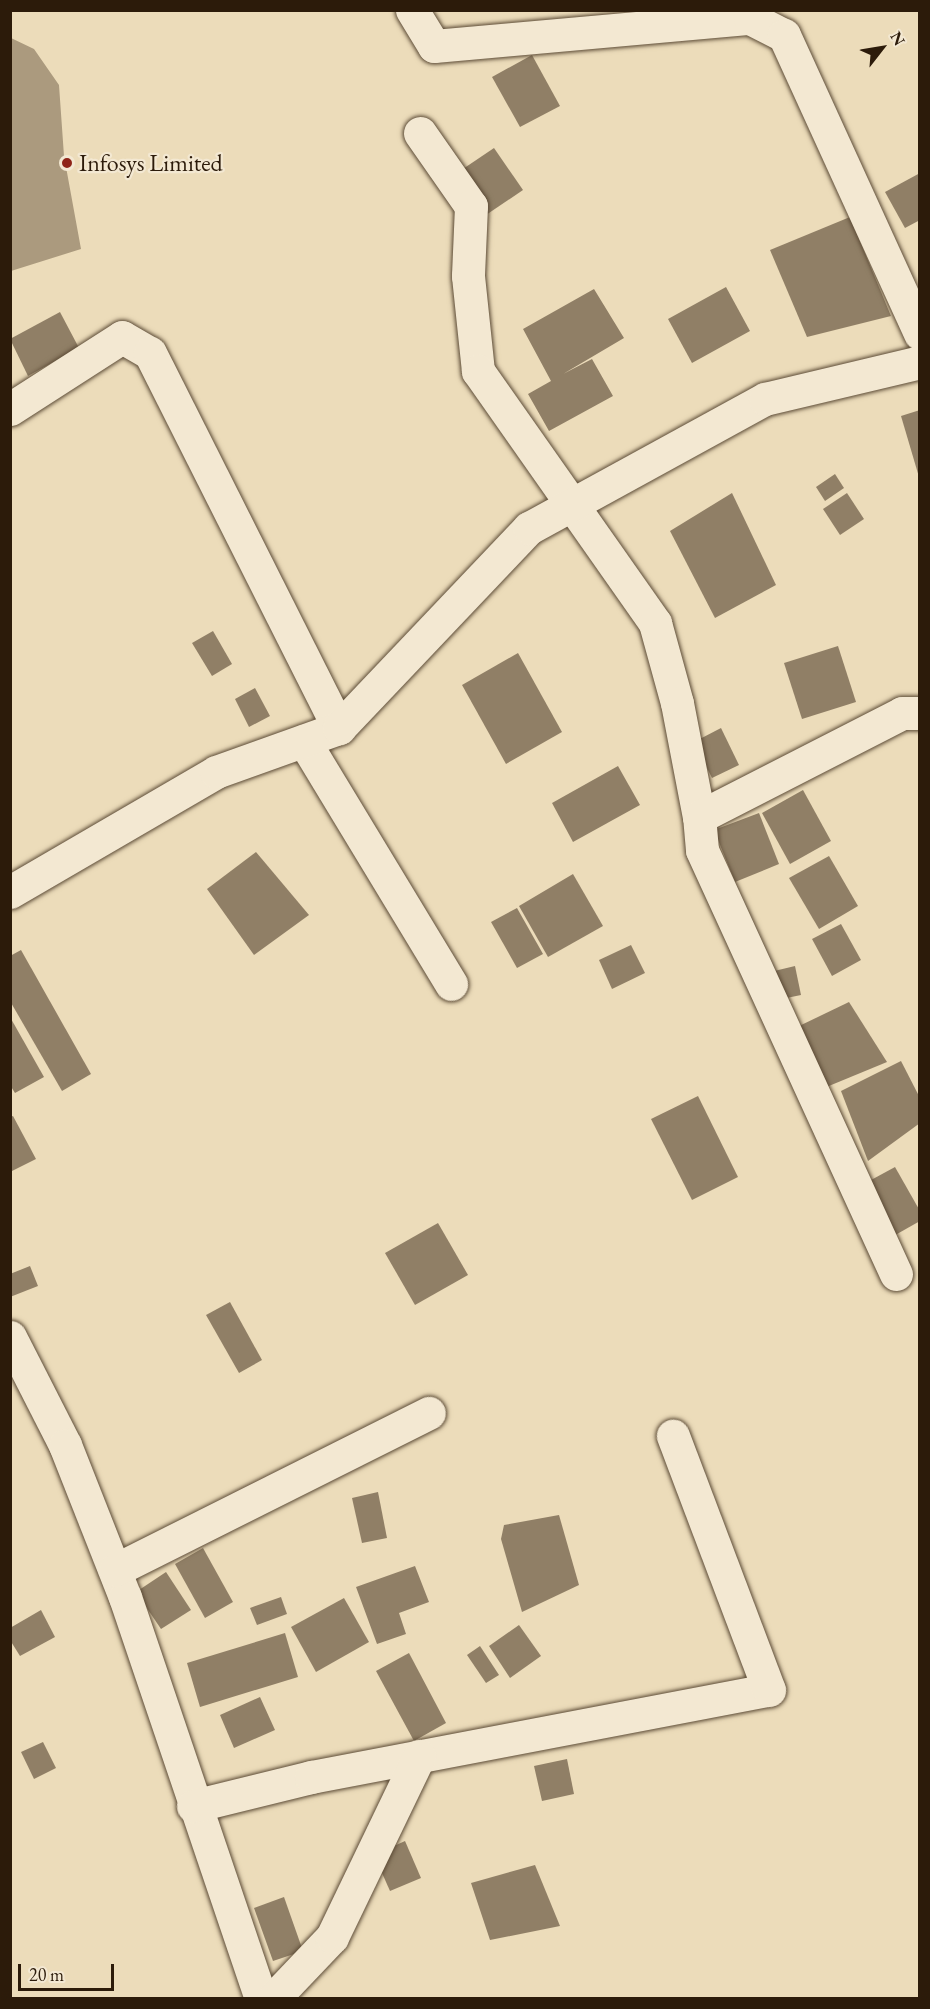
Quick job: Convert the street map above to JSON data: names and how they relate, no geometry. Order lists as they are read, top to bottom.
{
  "places": ["Infosys Limited"],
  "scale_bar": "20 m",
  "north": "top right"
}
